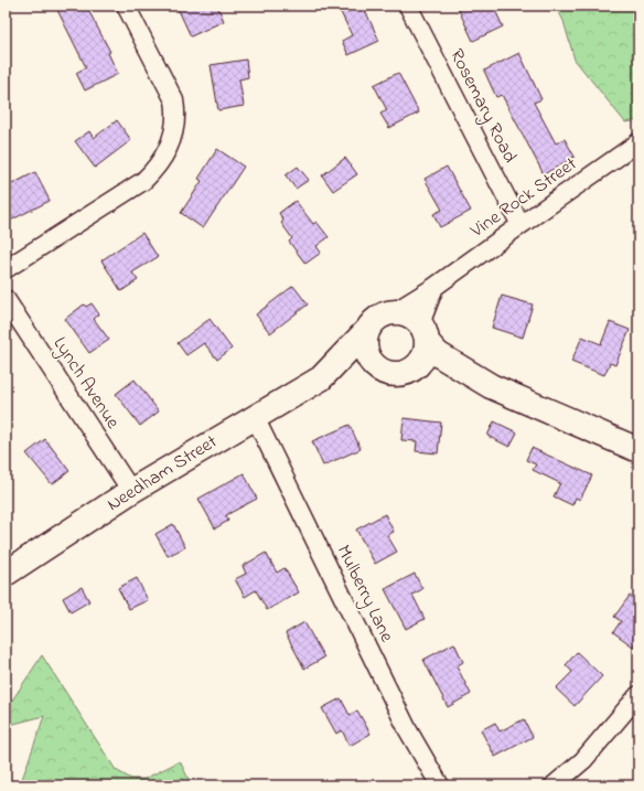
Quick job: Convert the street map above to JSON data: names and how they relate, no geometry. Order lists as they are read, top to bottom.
{
  "streets": {
    "main road": ["Needham Street"],
    "street": [
      "Rosemary Road",
      "Vine Rock Street",
      "Lynch Avenue",
      "Mulberry Lane"
    ]
  },
  "crossings": [
    ["Rosemary Road", "Vine Rock Street"],
    ["Vine Rock Street", "Needham Street"],
    ["Lynch Avenue", "Needham Street"],
    ["Needham Street", "Mulberry Lane"]
  ]
}
